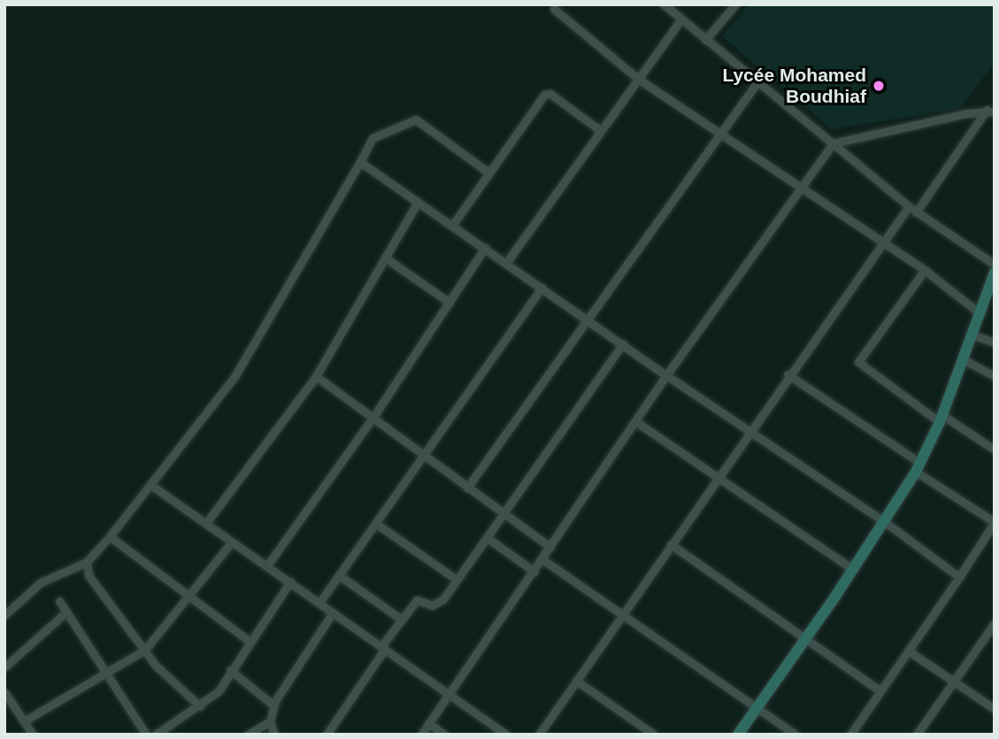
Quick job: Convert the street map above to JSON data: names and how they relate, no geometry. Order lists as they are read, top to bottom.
{
  "places": ["Lycée Mohamed Boudhiaf"]
}
